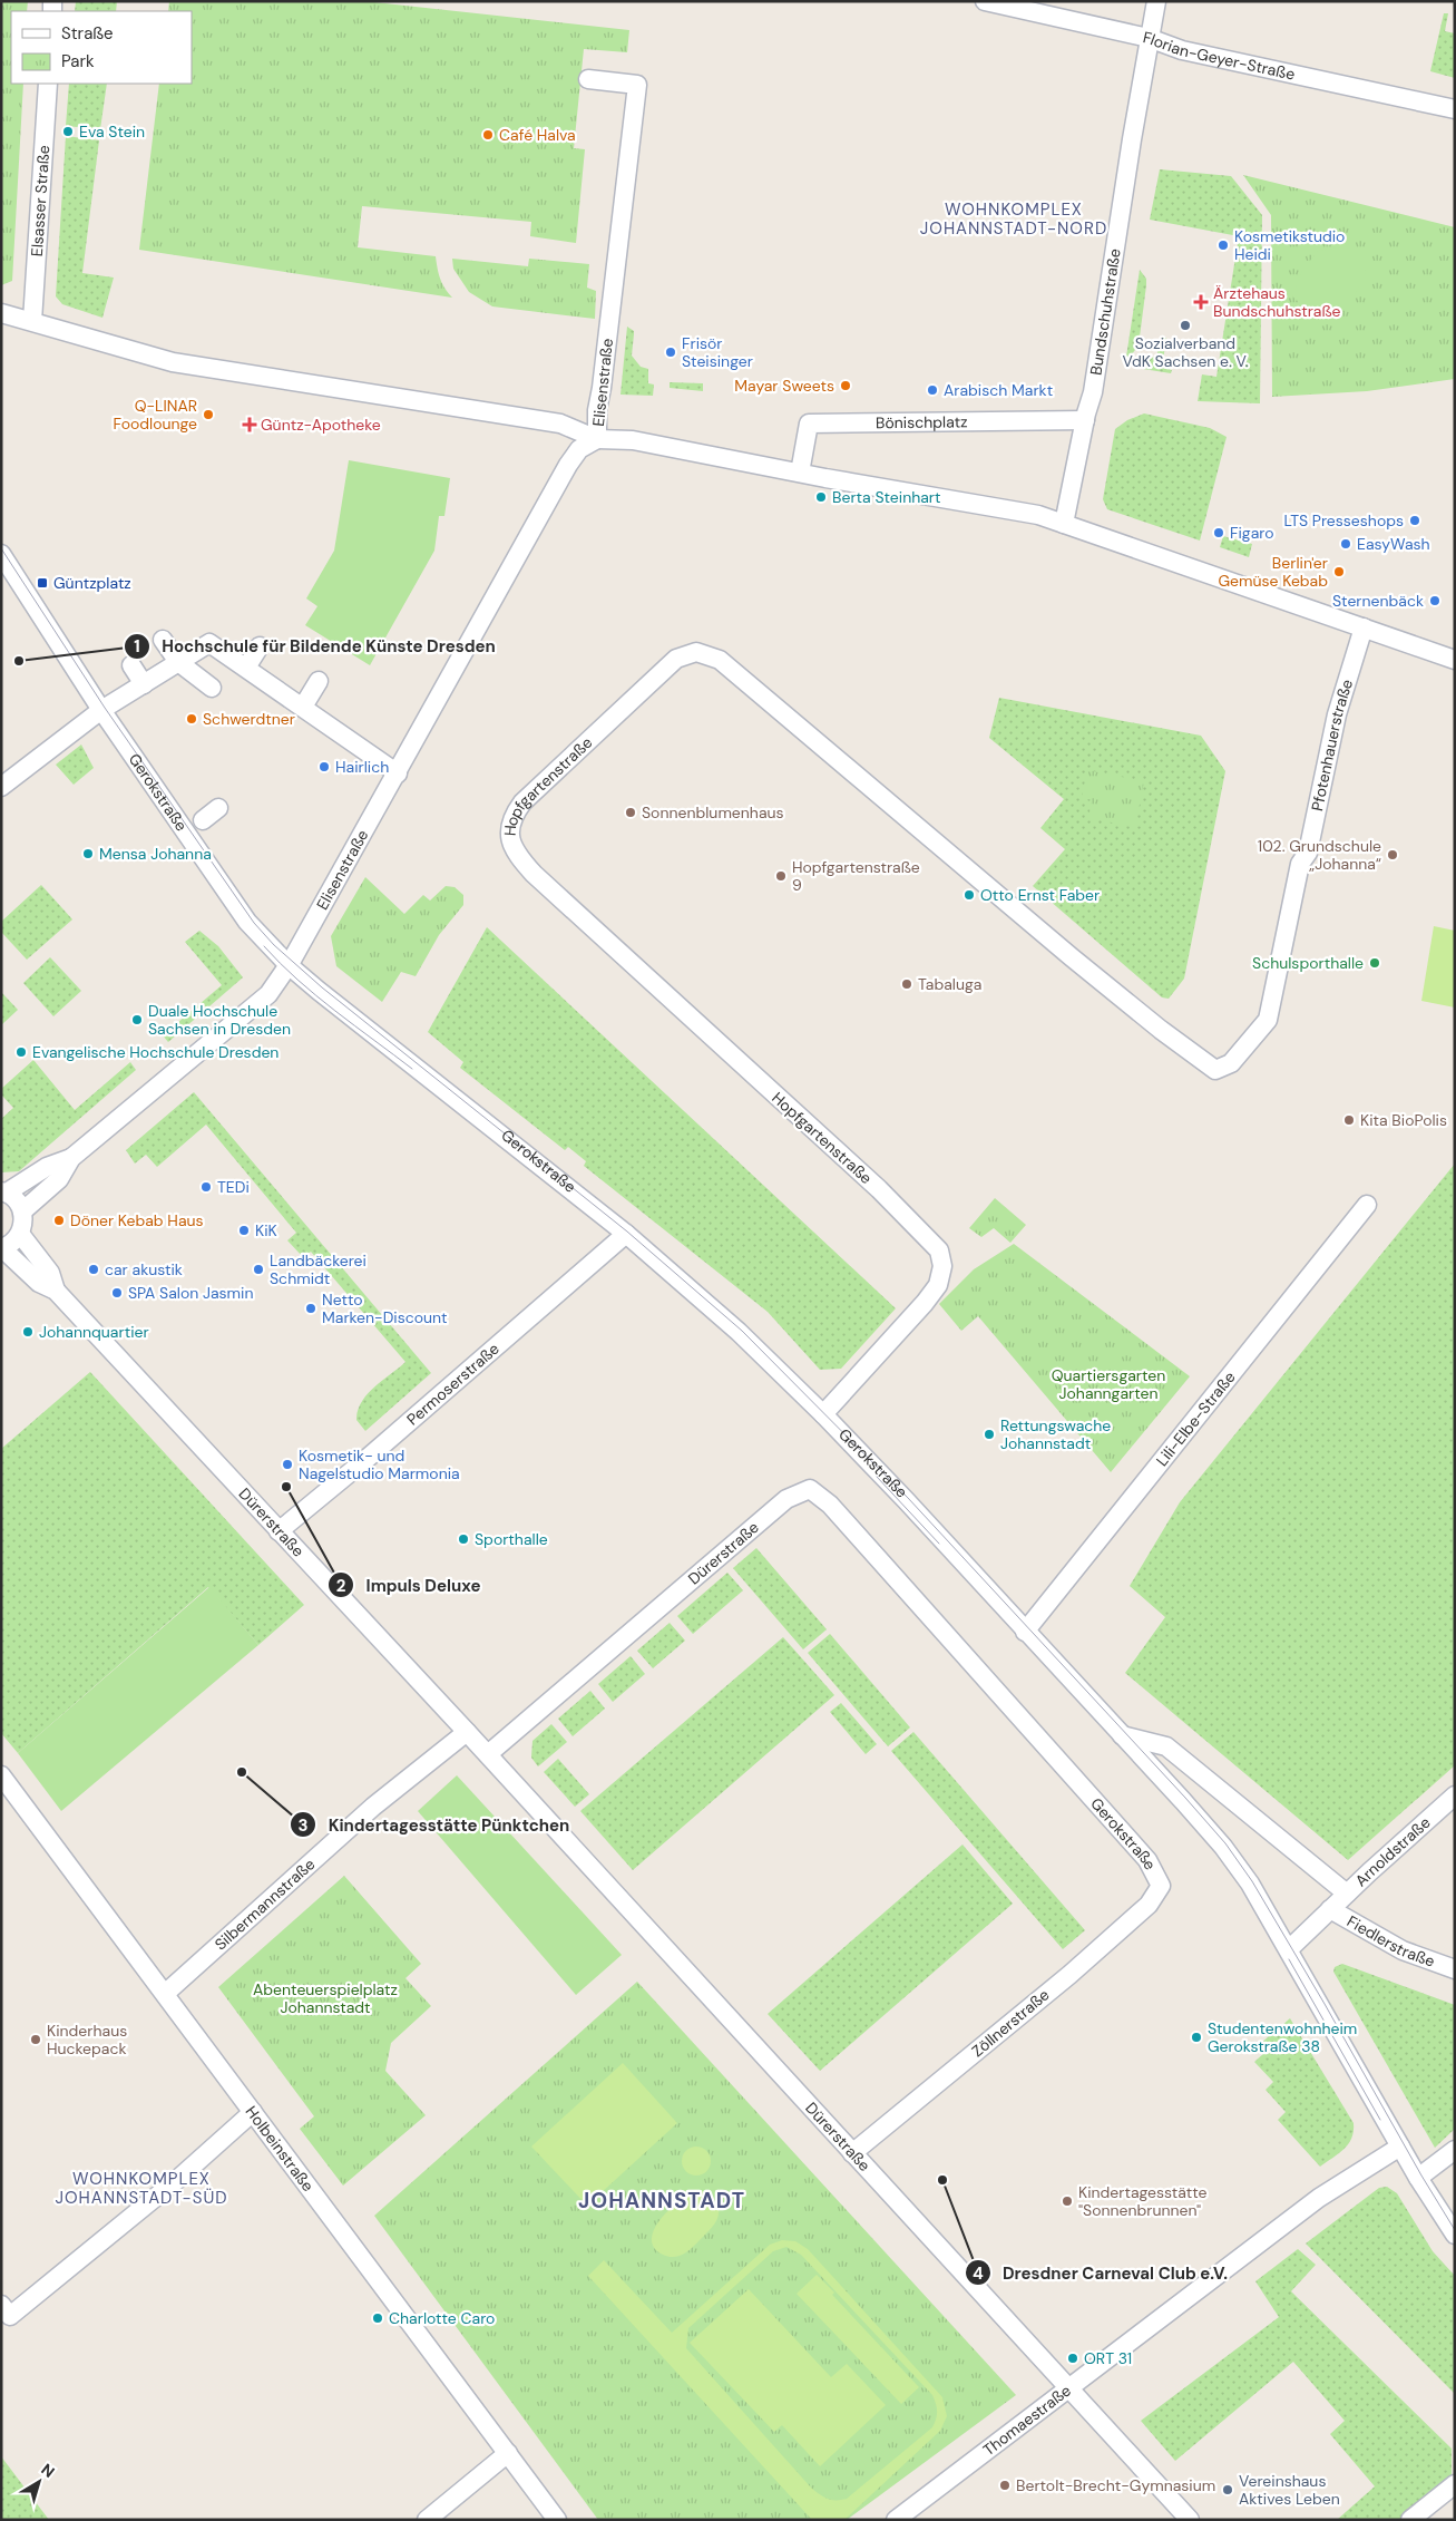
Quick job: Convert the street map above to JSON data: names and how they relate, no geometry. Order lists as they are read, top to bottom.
{
  "streets": {
    "street": [
      "Florian-Geyer-Straße",
      "Elsasser Straße",
      "Bundschuhstraße",
      "Elisenstraße",
      "Bönischplatz",
      "Pfotenhauerstraße",
      "Hopfgartenstraße",
      "Gerokstraße",
      "Permoserstraße",
      "Lili-Elbe-Straße",
      "Dürerstraße",
      "Arnoldstraße",
      "Silbermannstraße",
      "Fiedlerstraße",
      "Zöllnerstraße",
      "Holbeinstraße",
      "Thomaestraße"
    ]
  },
  "crossings": [
    ["Florian-Geyer-Straße", "Bundschuhstraße"],
    ["Bundschuhstraße", "Bönischplatz"],
    ["Elisenstraße", "Gerokstraße"],
    ["Pfotenhauerstraße", "Hopfgartenstraße"],
    ["Hopfgartenstraße", "Gerokstraße"],
    ["Gerokstraße", "Permoserstraße"],
    ["Gerokstraße", "Lili-Elbe-Straße"],
    ["Gerokstraße", "Dürerstraße"],
    ["Gerokstraße", "Zöllnerstraße"],
    ["Gerokstraße", "Thomaestraße"],
    ["Permoserstraße", "Dürerstraße"],
    ["Dürerstraße", "Silbermannstraße"],
    ["Dürerstraße", "Zöllnerstraße"],
    ["Dürerstraße", "Thomaestraße"],
    ["Arnoldstraße", "Fiedlerstraße"],
    ["Silbermannstraße", "Holbeinstraße"]
  ],
  "districts": ["WOHNKOMPLEX JOHANNSTADT-NORD", "WOHNKOMPLEX JOHANNSTADT-SÜD", "JOHANNSTADT"],
  "parks": ["Quartiersgarten Johanngarten", "Abenteuerspielplatz Johannstadt"],
  "places": {
    "other": [
      "Eva Stein",
      "Café Halva",
      "Kosmetikstudio Heidi",
      "Sozialverband VdK Sachsen e. V.",
      "Frisör Steisinger",
      "Mayar Sweets",
      "Arabisch Markt",
      "Q-LINAR Foodlounge",
      "Berta Steinhart",
      "LTS Presseshops",
      "Figaro",
      "EasyWash",
      "Berlin'er Gemüse Kebab",
      "Sternenbäck",
      "Hochschule für Bildende Künste Dresden",
      "Schwerdtner",
      "Hairlich",
      "Sonnenblumenhaus",
      "Mensa Johanna",
      "102. Grundschule „Johanna“",
      "Hopfgartenstraße 9",
      "Otto Ernst Faber",
      "Schulsporthalle",
      "Tabaluga",
      "Duale Hochschule Sachsen in Dresden",
      "Evangelische Hochschule Dresden",
      "Kita BioPolis",
      "TEDi",
      "Döner Kebab Haus",
      "KiK",
      "car akustik",
      "Landbäckerei Schmidt",
      "SPA Salon Jasmin",
      "Netto Marken-Discount",
      "Johannquartier",
      "Rettungswache Johannstadt",
      "Kosmetik- und Nagelstudio Marmonia",
      "Impuls Deluxe",
      "Sporthalle",
      "Kindertagesstätte Pünktchen",
      "Studentenwohnheim Gerokstraße 38",
      "Kinderhaus Huckepack",
      "Dresdner Carneval Club e.V.",
      "Kindertagesstätte \"Sonnenbrunnen\"",
      "Charlotte Caro",
      "ORT 31",
      "Bertolt-Brecht-Gymnasium",
      "Vereinshaus Aktives Leben"
    ],
    "health": ["Ärztehaus Bundschuhstraße", "Güntz-Apotheke"],
    "transit": ["Güntzplatz"]
  },
  "legend": ["Straße", "Park"],
  "north": "top right"
}
